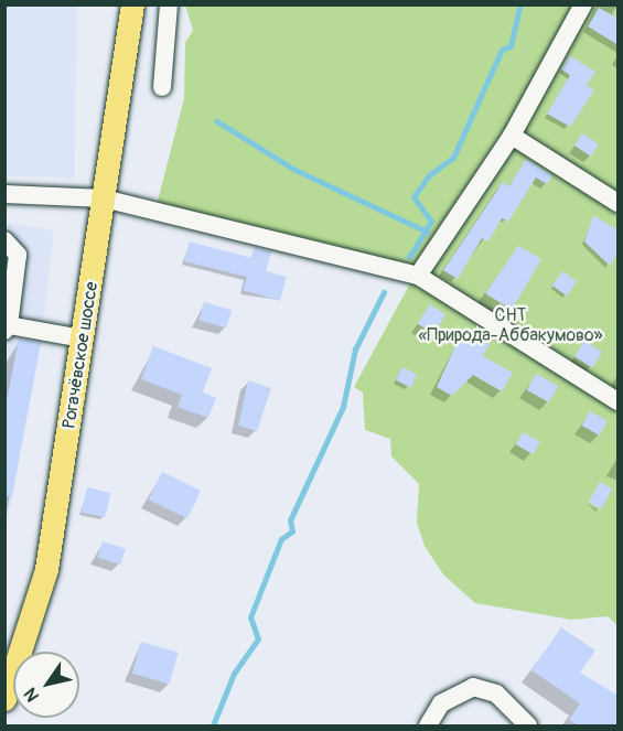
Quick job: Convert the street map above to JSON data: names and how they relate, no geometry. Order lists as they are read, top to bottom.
{
  "streets": {
    "main road": ["Рогачёвское шоссе"]
  },
  "parks": ["СНТ «Природа-Аббакумово»"],
  "north": "bottom left"
}
